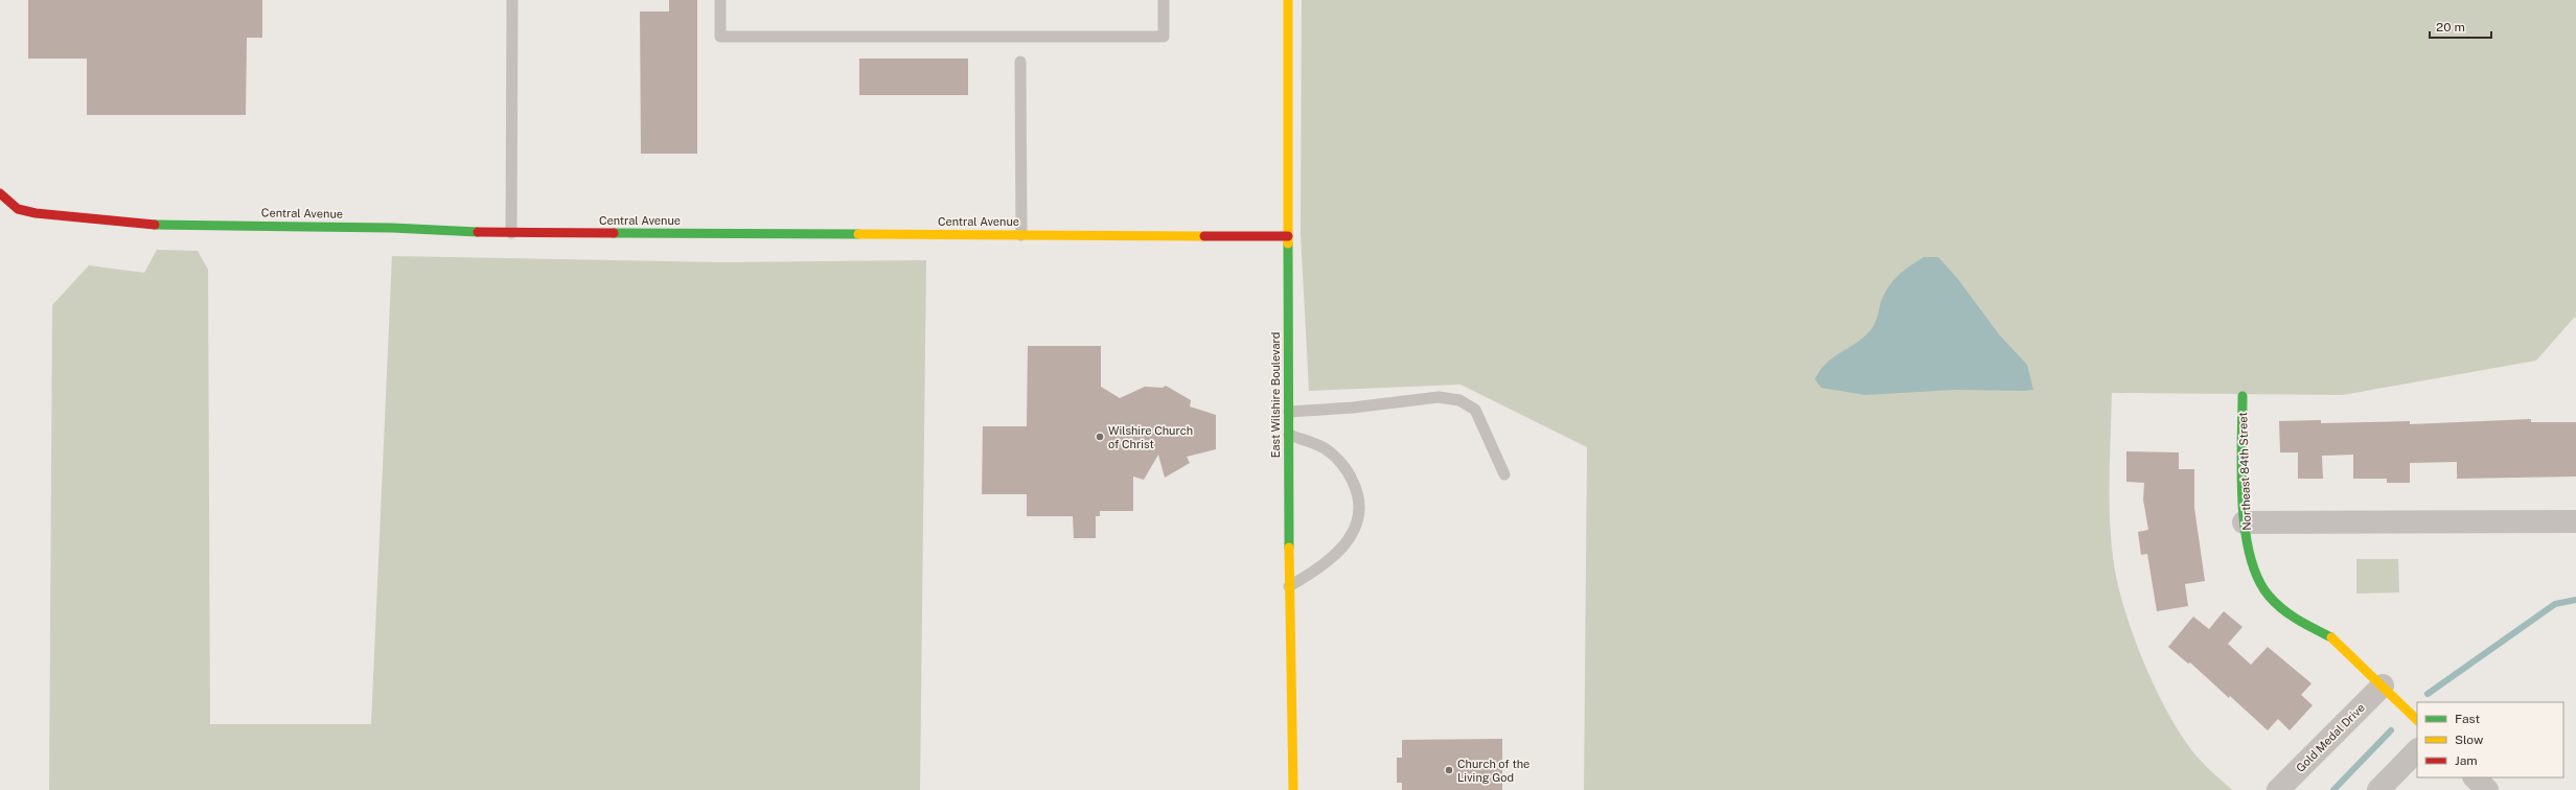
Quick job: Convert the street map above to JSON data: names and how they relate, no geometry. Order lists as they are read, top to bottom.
{
  "streets": {
    "street": [
      "Central Avenue",
      "East Wilshire Boulevard",
      "Northeast 84th Street",
      "Gold Medal Drive"
    ]
  },
  "crossings": [
    ["Central Avenue", "East Wilshire Boulevard"],
    ["Northeast 84th Street", "Gold Medal Drive"]
  ],
  "places": ["Wilshire Church of Christ", "Church of the Living God"],
  "legend": ["Fast", "Slow", "Jam"],
  "scale_bar": "20 m"
}
